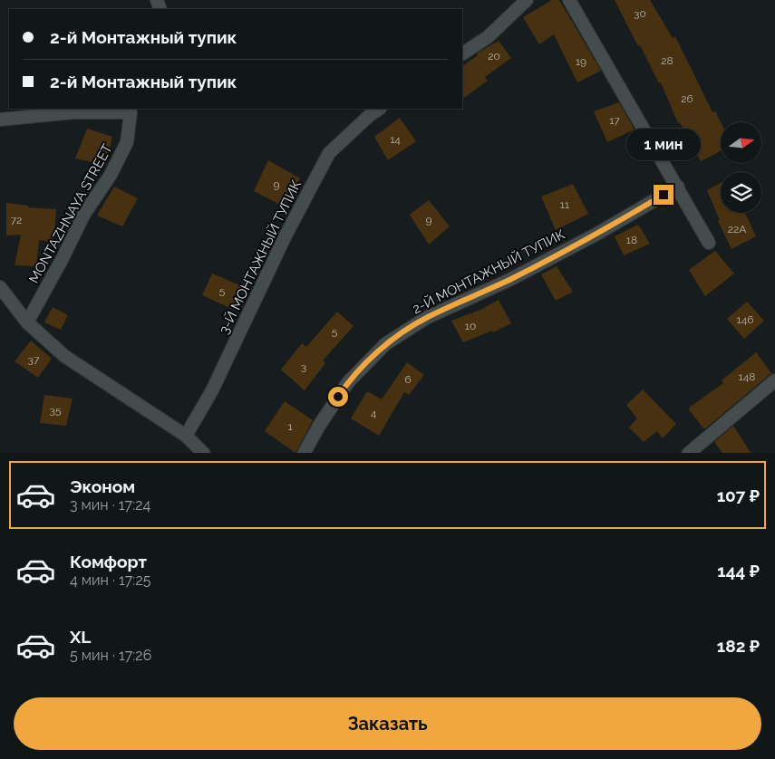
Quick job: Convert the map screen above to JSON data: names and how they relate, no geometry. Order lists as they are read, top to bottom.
{
  "streets": {
    "street": ["MONTAZHNAYA STREET", "3-Й МОНТАЖНЫЙ ТУПИК", "2-Й МОНТАЖНЫЙ ТУПИК"]
  },
  "house_numbers": [
    "30",
    "20",
    "28",
    "19",
    "26",
    "17",
    "14",
    "9",
    "11",
    "72",
    "9",
    "22А",
    "18",
    "5",
    "146",
    "10",
    "5",
    "37",
    "3",
    "148",
    "6",
    "35",
    "4",
    "1"
  ],
  "north": "right",
  "page": {
    "banner": ["2-й Монтажный тупик", "2-й Монтажный тупик"],
    "bubble": "1 мин",
    "list": [
      {
        "name": "Эконом",
        "note": "3 мин · 17:24",
        "value": "107 ₽"
      },
      {
        "name": "Комфорт",
        "note": "4 мин · 17:25",
        "value": "144 ₽"
      },
      {
        "name": "XL",
        "note": "5 мин · 17:26",
        "value": "182 ₽"
      }
    ],
    "buttons": "Заказать"
  }
}
